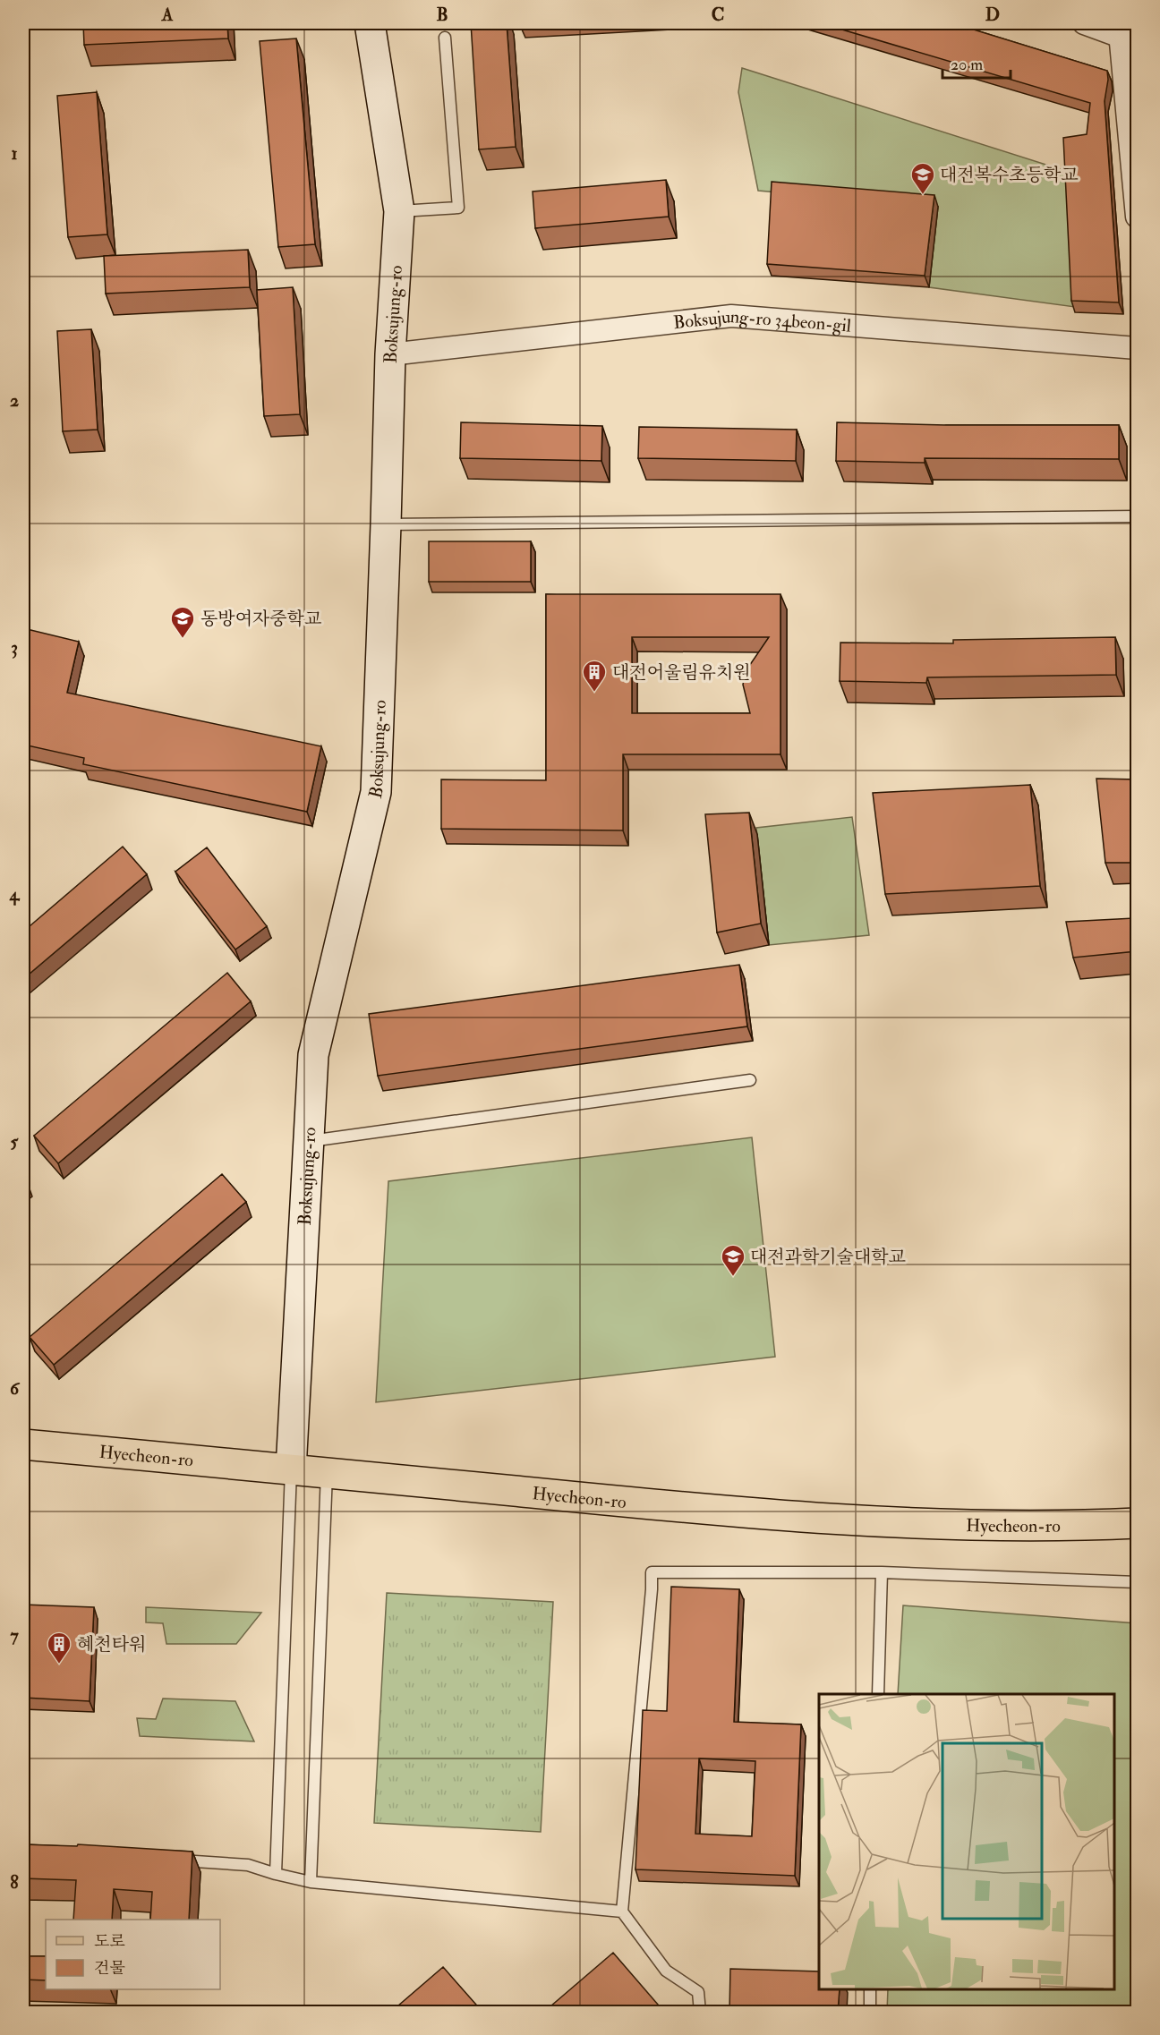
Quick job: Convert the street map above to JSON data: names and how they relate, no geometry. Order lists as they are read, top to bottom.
{
  "streets": {
    "main road": ["Boksujung-ro", "Hyecheon-ro"],
    "street": ["Boksujung-ro 34beon-gil"]
  },
  "crossings": [
    ["Boksujung-ro", "Boksujung-ro 34beon-gil"],
    ["Boksujung-ro", "Hyecheon-ro"]
  ],
  "places": {
    "school or university": ["대전복수초등학교", "동방여자중학교", "대전과학기술대학교"],
    "building": ["대전어울림유치원", "혜천타워"]
  },
  "legend": ["도로", "건물"],
  "scale_bar": "20 m",
  "grid": {
    "columns": [
      "A",
      "B",
      "C",
      "D"
    ],
    "rows": [
      "1",
      "2",
      "3",
      "4",
      "5",
      "6",
      "7",
      "8"
    ]
  }
}
